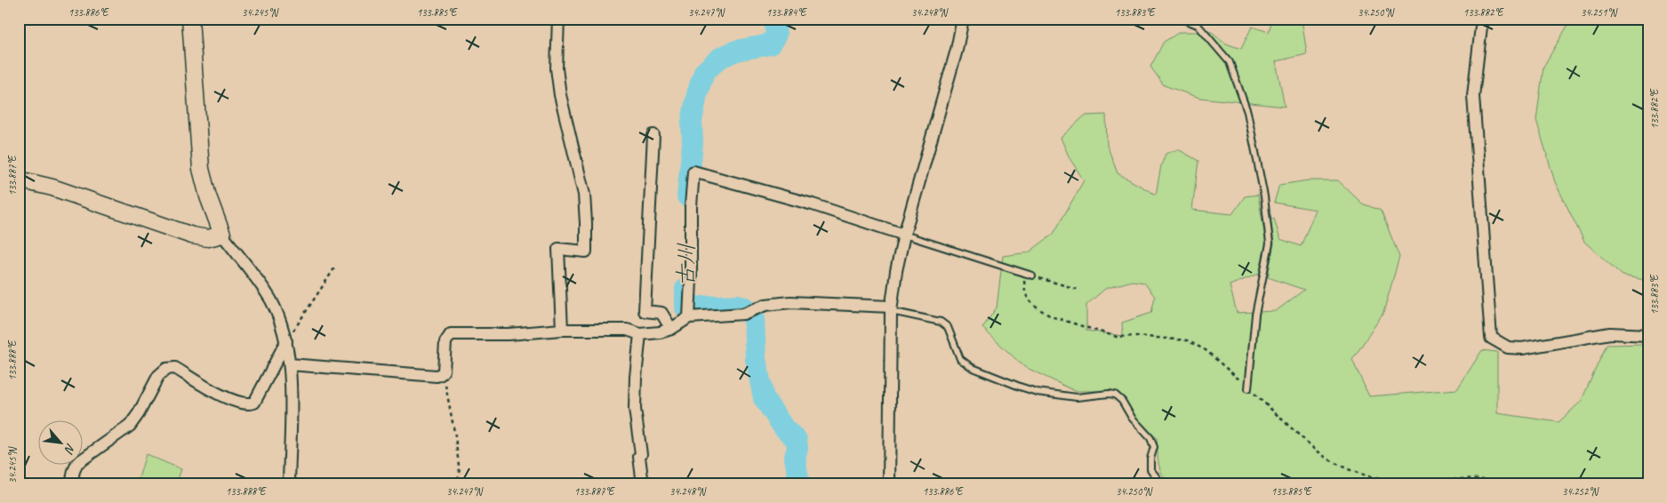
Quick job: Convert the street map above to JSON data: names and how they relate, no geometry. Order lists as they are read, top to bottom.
{
  "water": ["古川"],
  "north": "bottom right",
  "coordinates": [
    "133.886°E",
    "34.245°N",
    "133.885°E",
    "34.247°N",
    "133.884°E",
    "34.248°N",
    "133.883°E",
    "34.250°N",
    "133.882°E",
    "34.251°N",
    "133.887°E",
    "133.888°E",
    "34.252°N"
  ]
}
